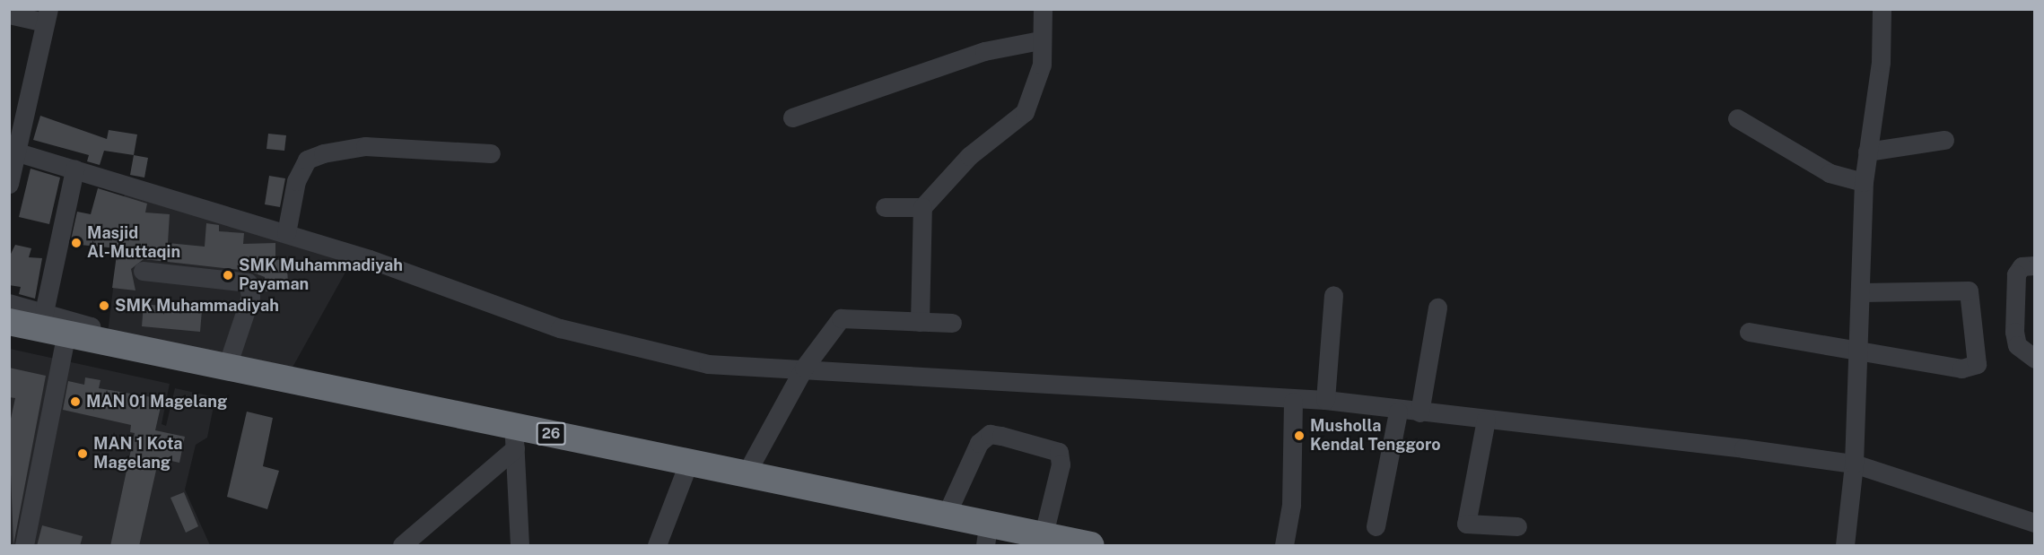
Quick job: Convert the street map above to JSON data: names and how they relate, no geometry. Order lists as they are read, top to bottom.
{
  "streets": {
    "highway": ["26"]
  },
  "places": [
    "Masjid Al-Muttaqin",
    "SMK Muhammadiyah Payaman",
    "SMK Muhammadiyah",
    "MAN 01 Magelang",
    "Musholla Kendal Tenggoro",
    "MAN 1 Kota Magelang"
  ]
}
